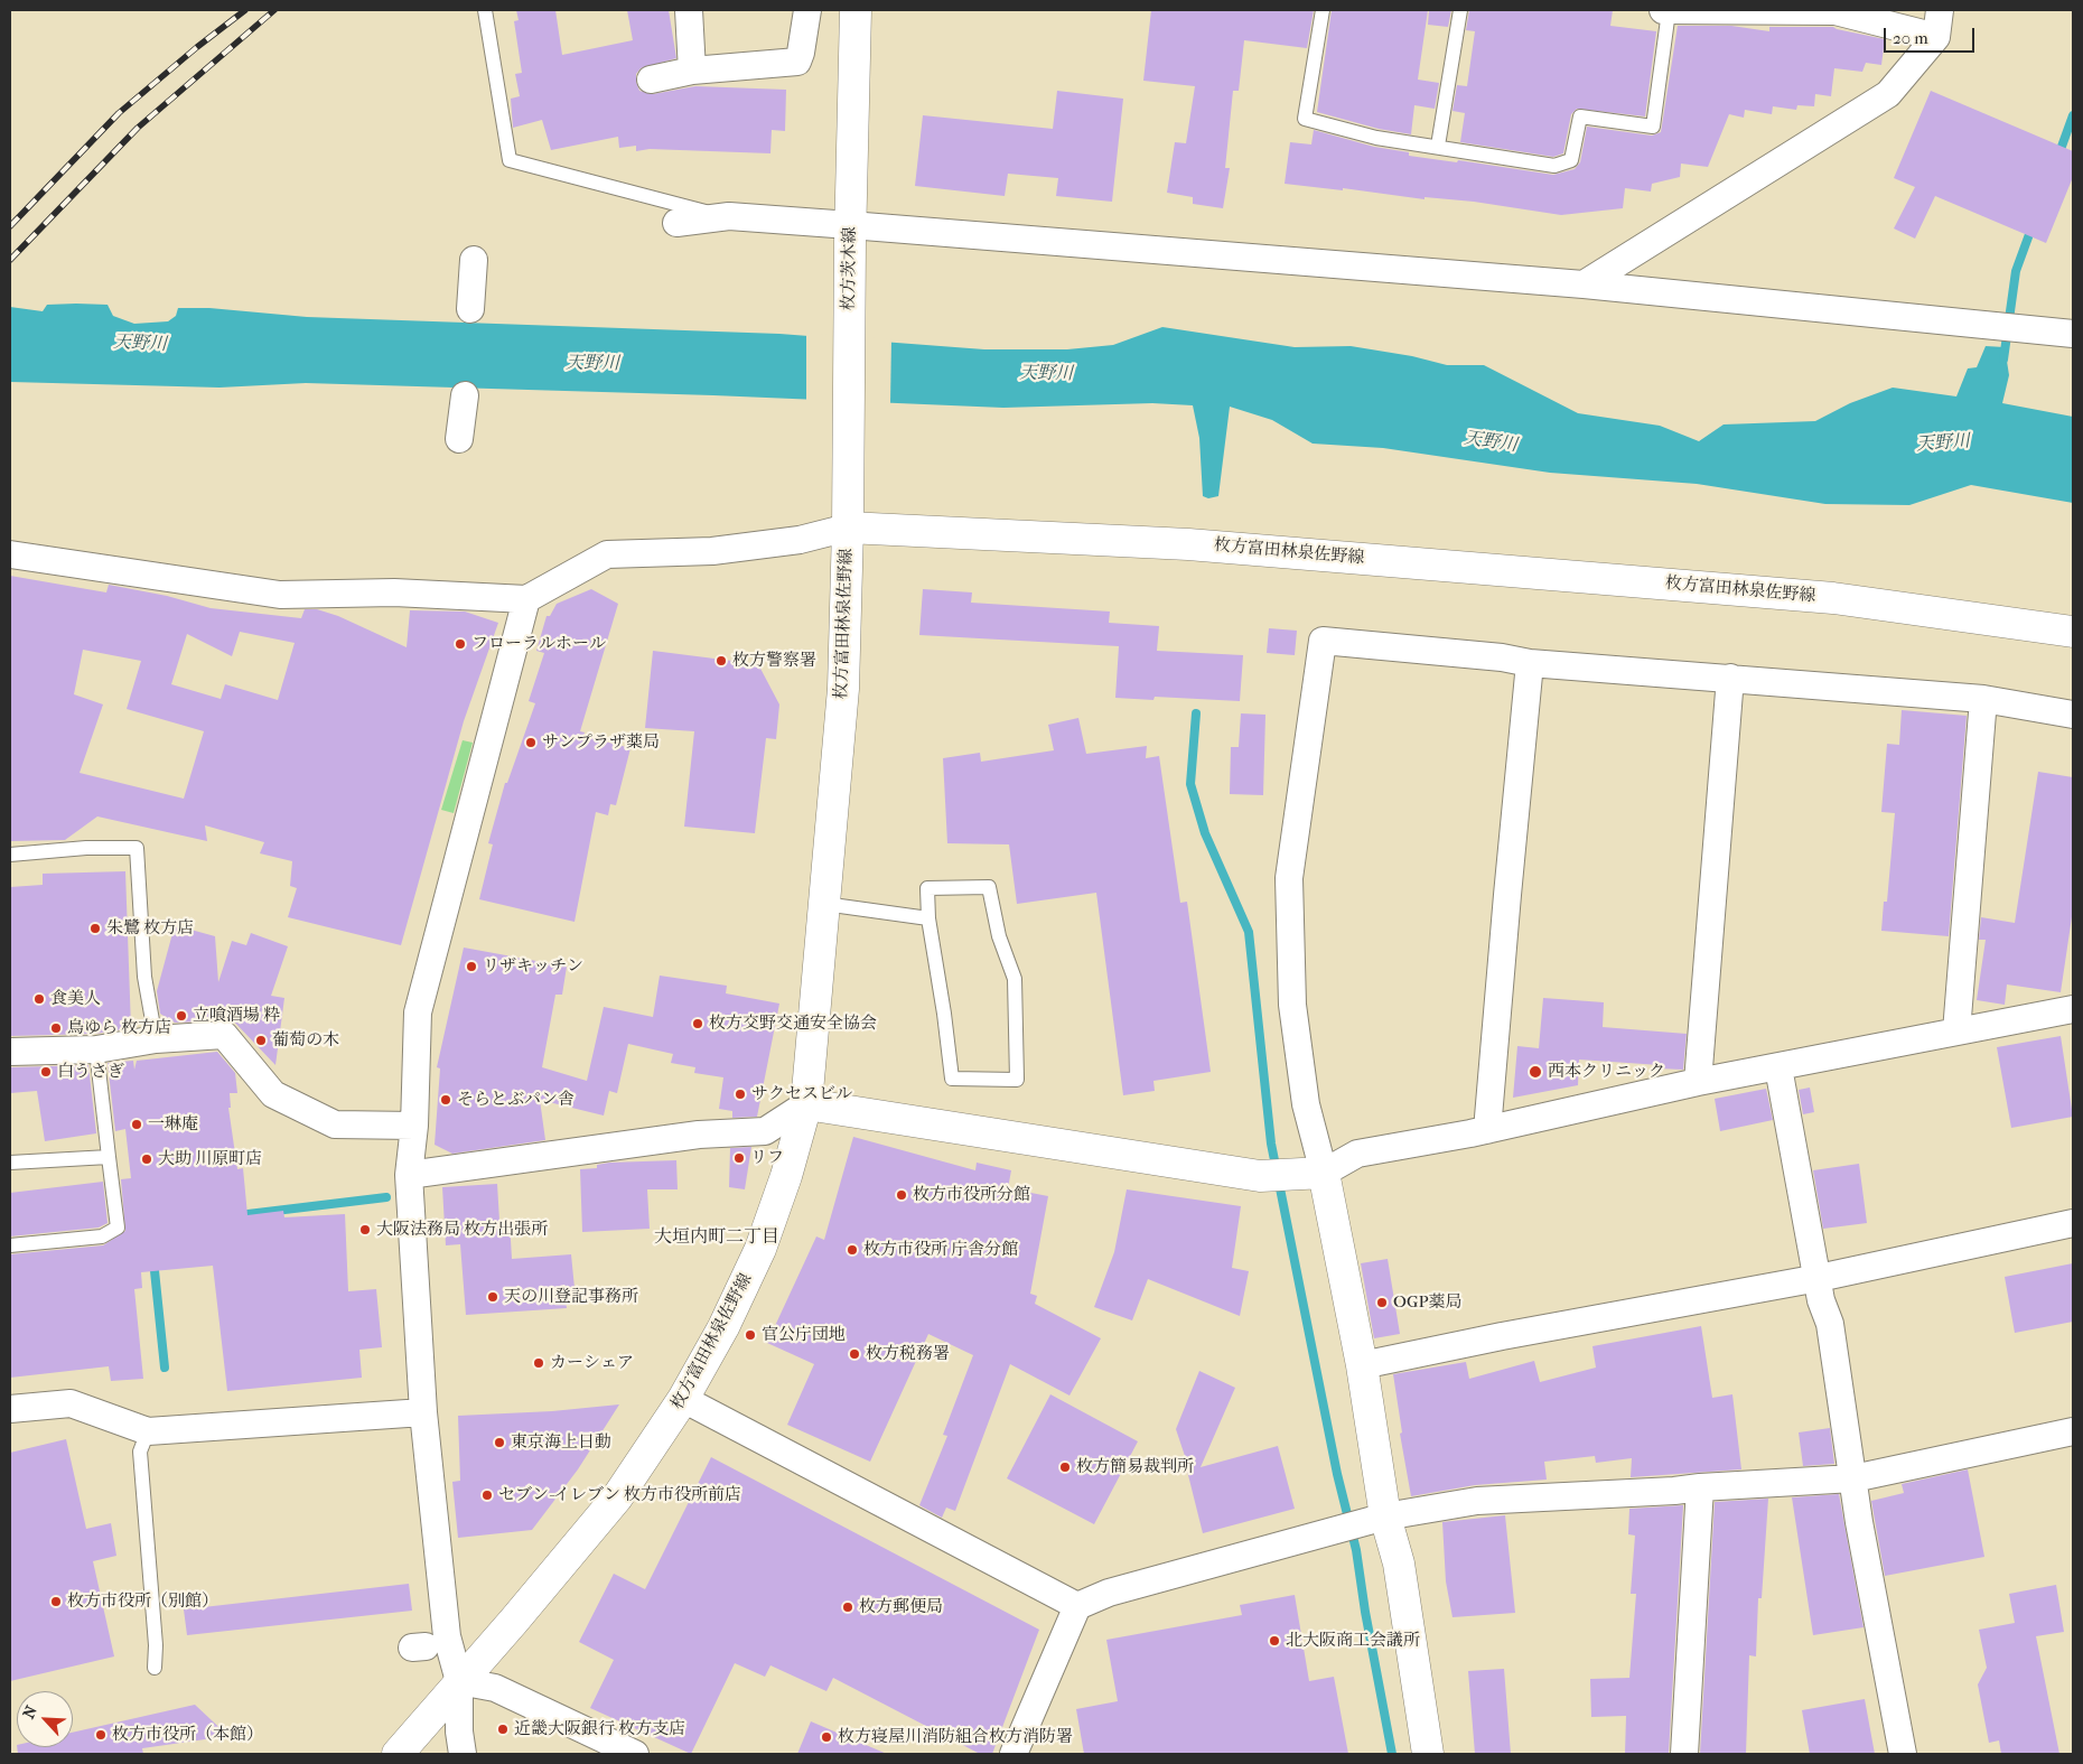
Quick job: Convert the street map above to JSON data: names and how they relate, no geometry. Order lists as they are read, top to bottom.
{
  "streets": {
    "main road": ["枚方茨木線", "枚方富田林泉佐野線"]
  },
  "crossings": [
    ["枚方茨木線", "枚方富田林泉佐野線"]
  ],
  "districts": ["大垣内町二丁目"],
  "water": ["天野川"],
  "places": [
    "フローラルホール",
    "枚方警察署",
    "サンプラザ薬局",
    "朱鷺 枚方店",
    "リザキッチン",
    "食美人",
    "立喰酒場 粋",
    "枚方交野交通安全協会",
    "鳥ゆら 枚方店",
    "葡萄の木",
    "白うさぎ",
    "西本クリニック",
    "サクセスビル",
    "そらとぶパン舎",
    "一琳庵",
    "リフ",
    "大助 川原町店",
    "枚方市役所分館",
    "大阪法務局 枚方出張所",
    "枚方市役所 庁舎分館",
    "天の川登記事務所",
    "OGP薬局",
    "官公庁団地",
    "枚方税務署",
    "カーシェア",
    "東京海上日動",
    "枚方簡易裁判所",
    "セブン-イレブン 枚方市役所前店",
    "枚方市役所（別館）",
    "枚方郵便局",
    "北大阪商工会議所",
    "近畿大阪銀行 枚方支店",
    "枚方市役所（本館）",
    "枚方寝屋川消防組合枚方消防署"
  ],
  "scale_bar": "20 m",
  "north": "top left"
}
